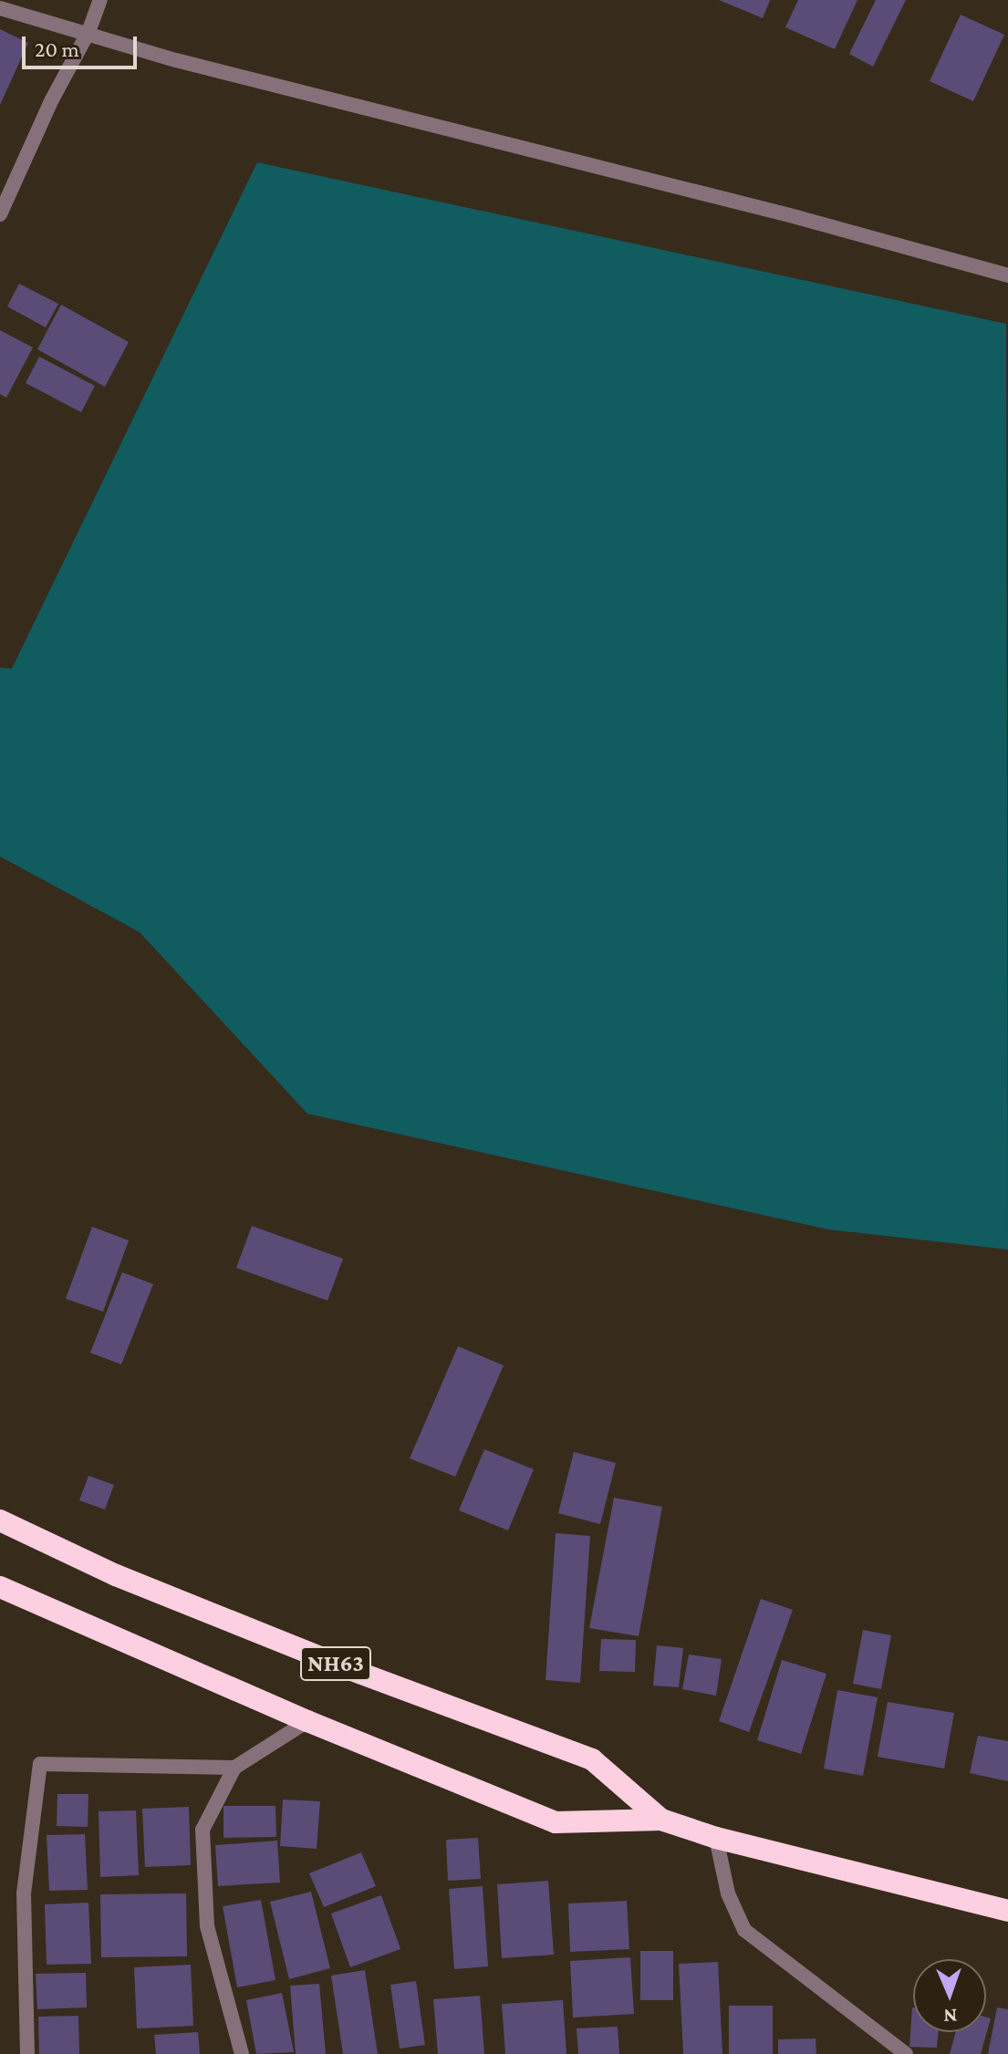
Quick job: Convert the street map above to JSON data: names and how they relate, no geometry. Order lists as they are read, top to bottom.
{
  "streets": {
    "highway": ["NH63"]
  },
  "scale_bar": "20 m",
  "north": "bottom"
}
